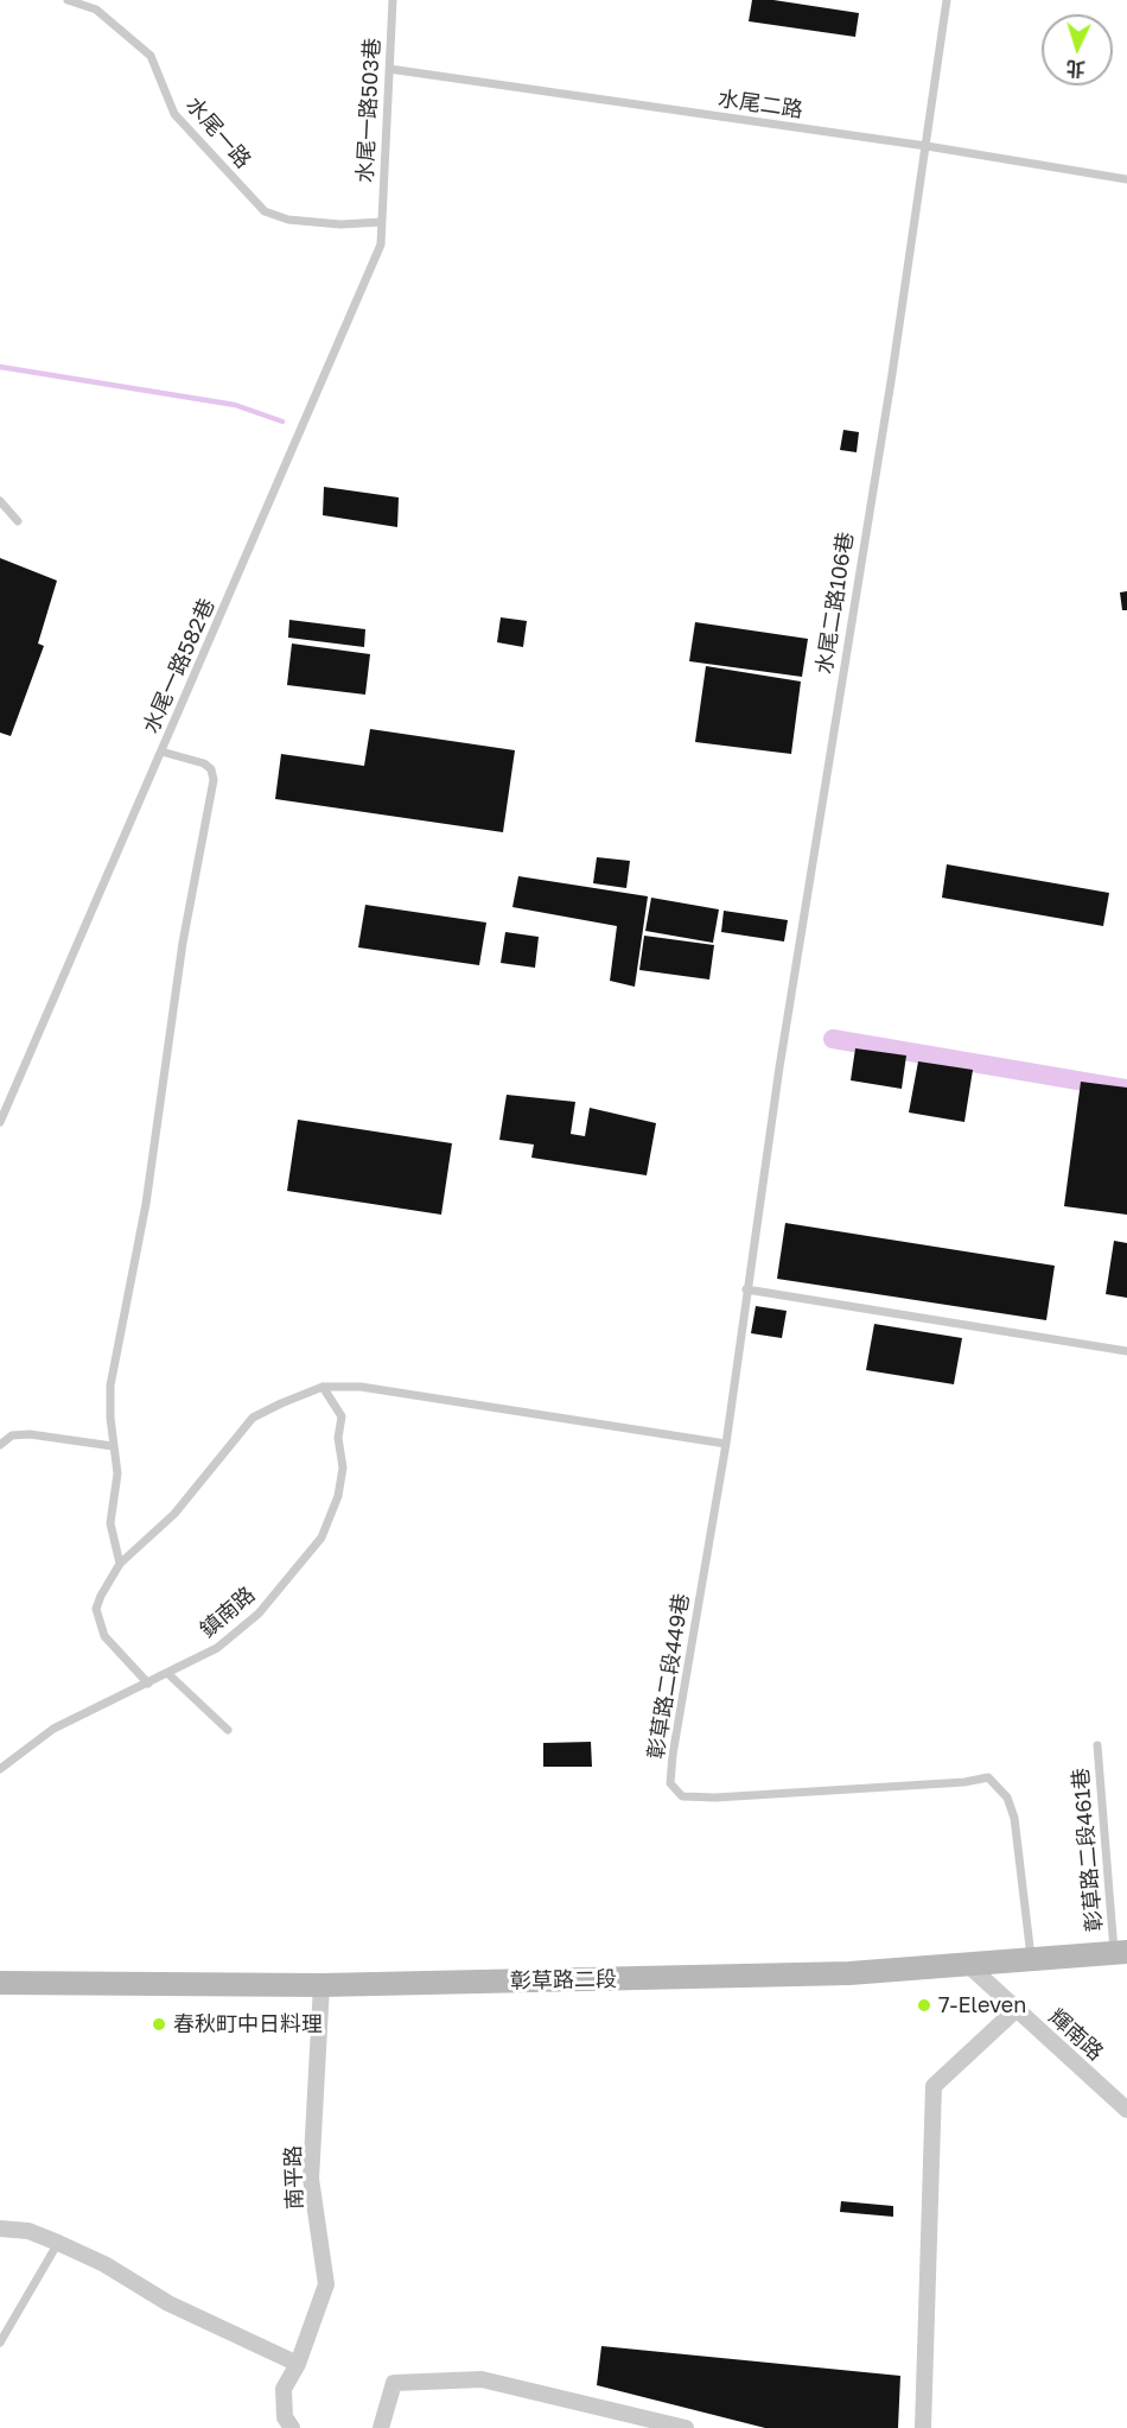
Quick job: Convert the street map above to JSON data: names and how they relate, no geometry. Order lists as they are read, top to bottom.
{
  "streets": {
    "street": ["彰草路二段", "輝南路", "南平路"],
    "lane": [
      "水尾二路",
      "水尾一路503巷",
      "水尾一路",
      "水尾二路106巷",
      "水尾一路582巷",
      "鎮南路",
      "彰草路二段449巷",
      "彰草路二段461巷"
    ]
  },
  "crossings": [
    ["水尾二路", "水尾一路503巷"],
    ["水尾二路", "水尾二路106巷"],
    ["水尾一路503巷", "水尾一路"],
    ["水尾一路503巷", "水尾一路582巷"],
    ["水尾一路", "水尾一路582巷"],
    ["水尾二路106巷", "彰草路二段449巷"],
    ["彰草路二段449巷", "彰草路二段"],
    ["彰草路二段461巷", "彰草路二段"],
    ["彰草路二段", "輝南路"],
    ["彰草路二段", "南平路"]
  ],
  "places": ["7-Eleven", "春秋町中日料理"],
  "north": "bottom"
}
